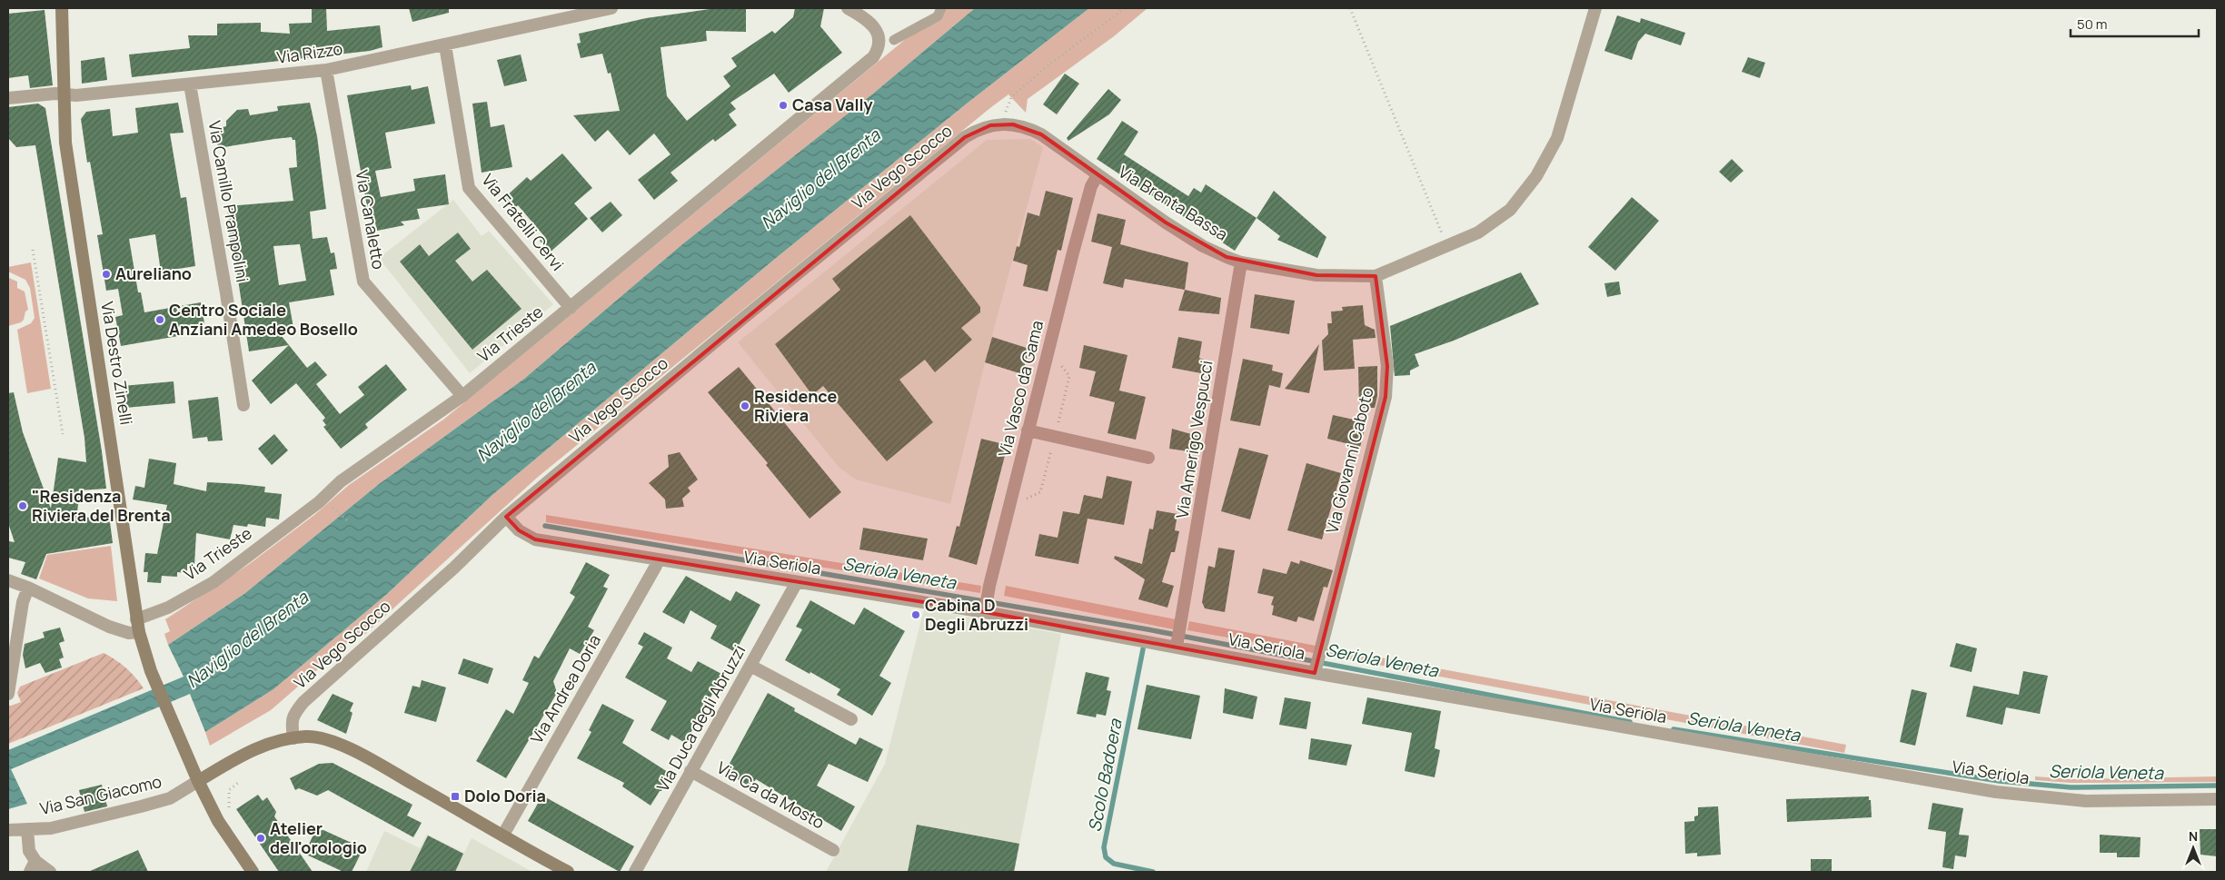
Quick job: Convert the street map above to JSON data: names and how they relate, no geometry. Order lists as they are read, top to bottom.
{
  "streets": {
    "main road": ["Via Destro Zinelli"],
    "street": [
      "Via Rizzo",
      "Via Vego Scocco",
      "Via Camillo Prampolini",
      "Via Brenta Bassa",
      "Via Canaletto",
      "Via Fratelli Cervi",
      "Via Trieste",
      "Via Vasco da Gama",
      "Via Amerigo Vespucci",
      "Via Giovanni Caboto",
      "Via Seriola",
      "Via Andrea Doria",
      "Via Duca degli Abruzzi",
      "Via San Giacomo",
      "Via Ca da Mosto"
    ]
  },
  "crossings": [
    ["Via Rizzo", "Via Camillo Prampolini"],
    ["Via Rizzo", "Via Canaletto"],
    ["Via Rizzo", "Via Fratelli Cervi"],
    ["Via Rizzo", "Via Destro Zinelli"],
    ["Via Vego Scocco", "Via Brenta Bassa"],
    ["Via Vego Scocco", "Via Seriola"],
    ["Via Brenta Bassa", "Via Vasco da Gama"],
    ["Via Brenta Bassa", "Via Amerigo Vespucci"],
    ["Via Brenta Bassa", "Via Giovanni Caboto"],
    ["Via Canaletto", "Via Trieste"],
    ["Via Fratelli Cervi", "Via Trieste"],
    ["Via Trieste", "Via Destro Zinelli"],
    ["Via Destro Zinelli", "Via San Giacomo"],
    ["Via Vasco da Gama", "Via Seriola"],
    ["Via Amerigo Vespucci", "Via Seriola"],
    ["Via Giovanni Caboto", "Via Seriola"],
    ["Via Seriola", "Via Andrea Doria"],
    ["Via Seriola", "Via Duca degli Abruzzi"],
    ["Via Duca degli Abruzzi", "Via Ca da Mosto"]
  ],
  "water": ["Naviglio del Brenta", "Seriola Veneta", "Scolo Badoera"],
  "places": {
    "other": [
      "Casa Vally",
      "Aureliano",
      "Centro Sociale Anziani Amedeo Bosello",
      "Residence Riviera",
      "\"Residenza Riviera del Brenta",
      "Cabina D Degli Abruzzi",
      "Atelier dell'orologio"
    ],
    "transit": ["Dolo Doria"]
  },
  "scale_bar": "50 m",
  "north": "top"
}
